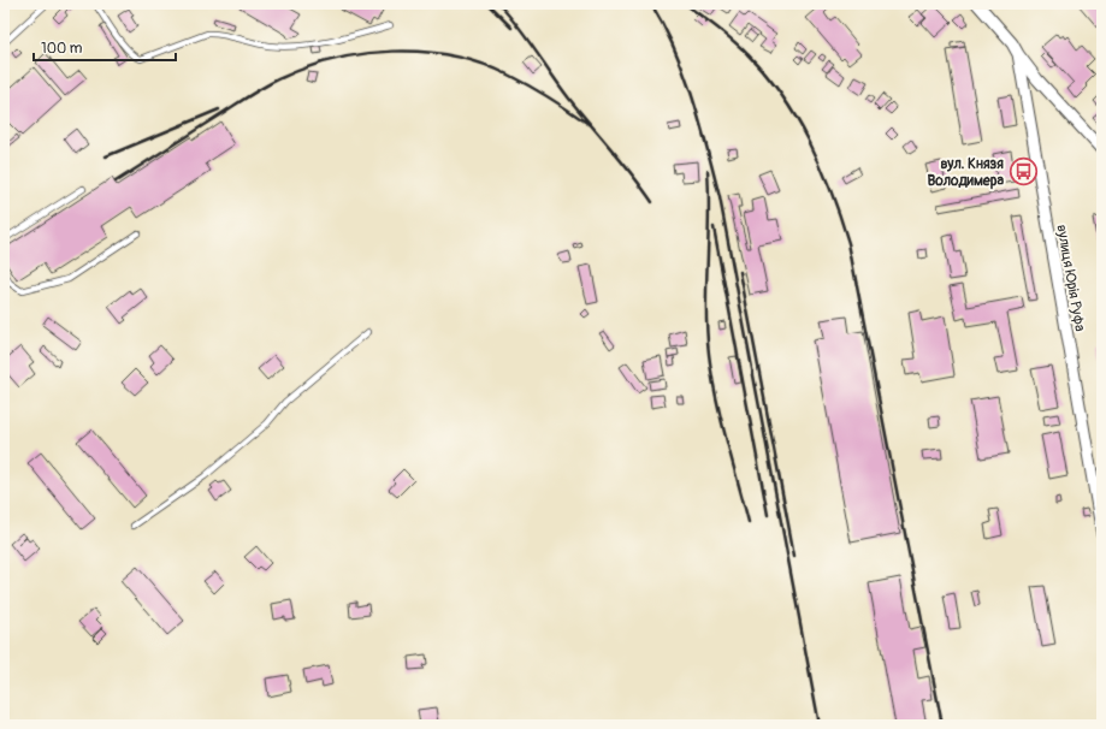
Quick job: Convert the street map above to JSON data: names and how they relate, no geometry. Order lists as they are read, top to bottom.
{
  "streets": {
    "street": ["вулиця Юрія Руфа"]
  },
  "places": {
    "bus stop": ["вул. Князя Володимера"]
  },
  "scale_bar": "100 m"
}
